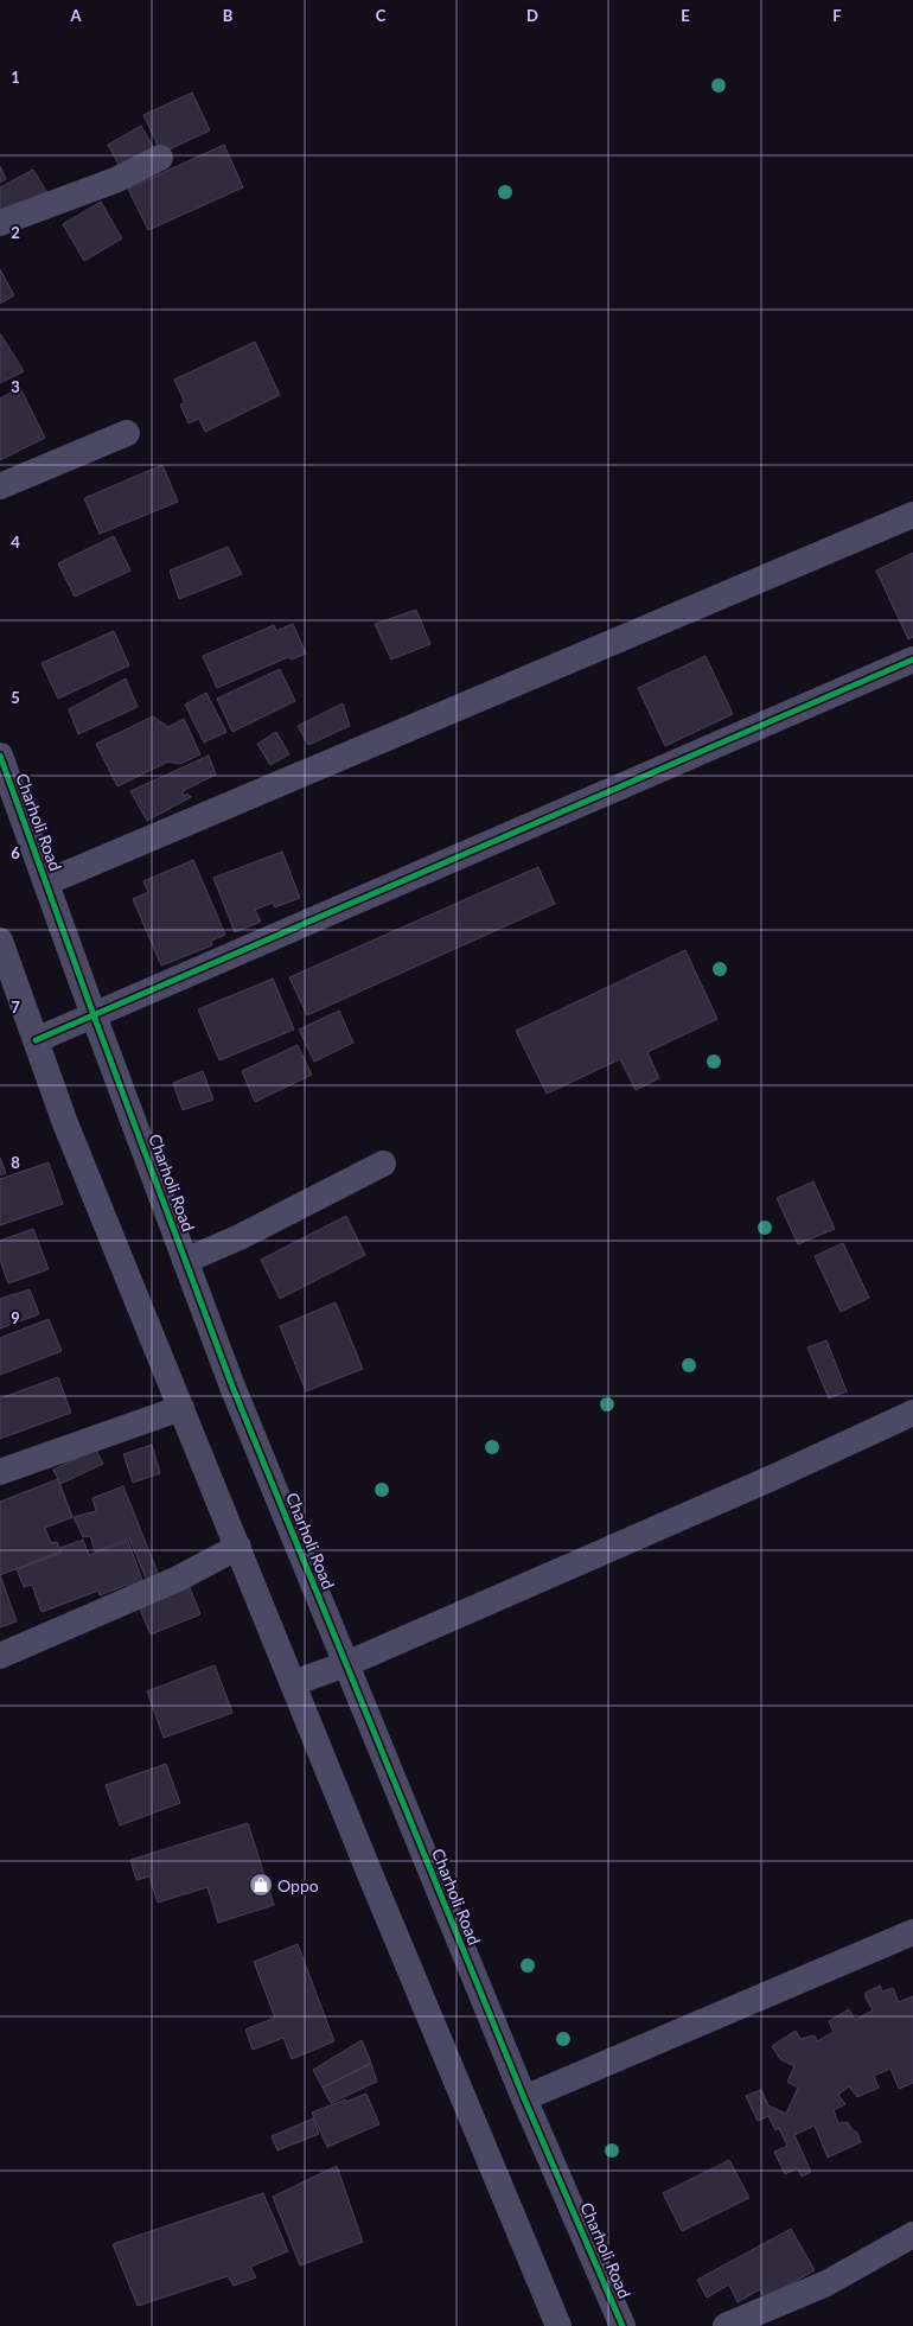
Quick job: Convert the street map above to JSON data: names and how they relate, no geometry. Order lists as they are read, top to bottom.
{
  "streets": {
    "street": ["Charholi Road"]
  },
  "places": {
    "shop": ["Oppo"]
  },
  "grid": {
    "columns": [
      "A",
      "B",
      "C",
      "D",
      "E",
      "F"
    ],
    "rows": [
      "1",
      "2",
      "3",
      "4",
      "5",
      "6",
      "7",
      "8",
      "9"
    ]
  }
}
